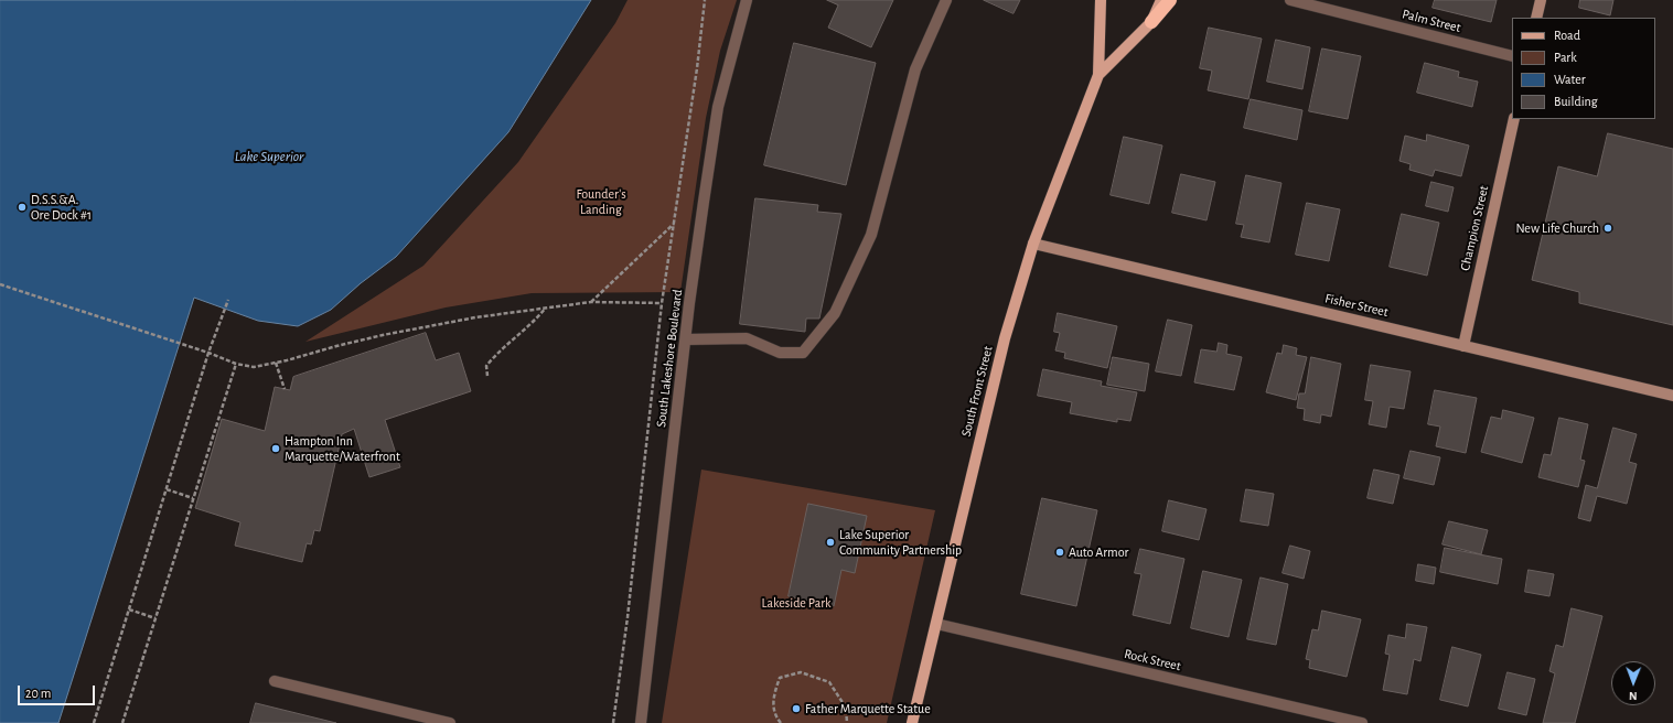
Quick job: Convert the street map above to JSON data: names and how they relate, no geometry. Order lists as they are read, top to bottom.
{
  "streets": {
    "main road": ["South Front Street"],
    "street": [
      "Palm Street",
      "Champion Street",
      "Fisher Street",
      "South Lakeshore Boulevard",
      "Rock Street"
    ]
  },
  "crossings": [
    ["Champion Street", "Fisher Street"],
    ["Fisher Street", "South Front Street"],
    ["South Front Street", "Rock Street"]
  ],
  "water": ["Lake Superior"],
  "parks": ["Founder's Landing", "Lakeside Park"],
  "places": [
    "D.S.S.&A. Ore Dock #1",
    "New Life Church",
    "Hampton Inn Marquette/Waterfront",
    "Lake Superior Community Partnership",
    "Auto Armor",
    "Father Marquette Statue"
  ],
  "legend": [
    "Road",
    "Park",
    "Water",
    "Building"
  ],
  "scale_bar": "20 m",
  "north": "bottom"
}
